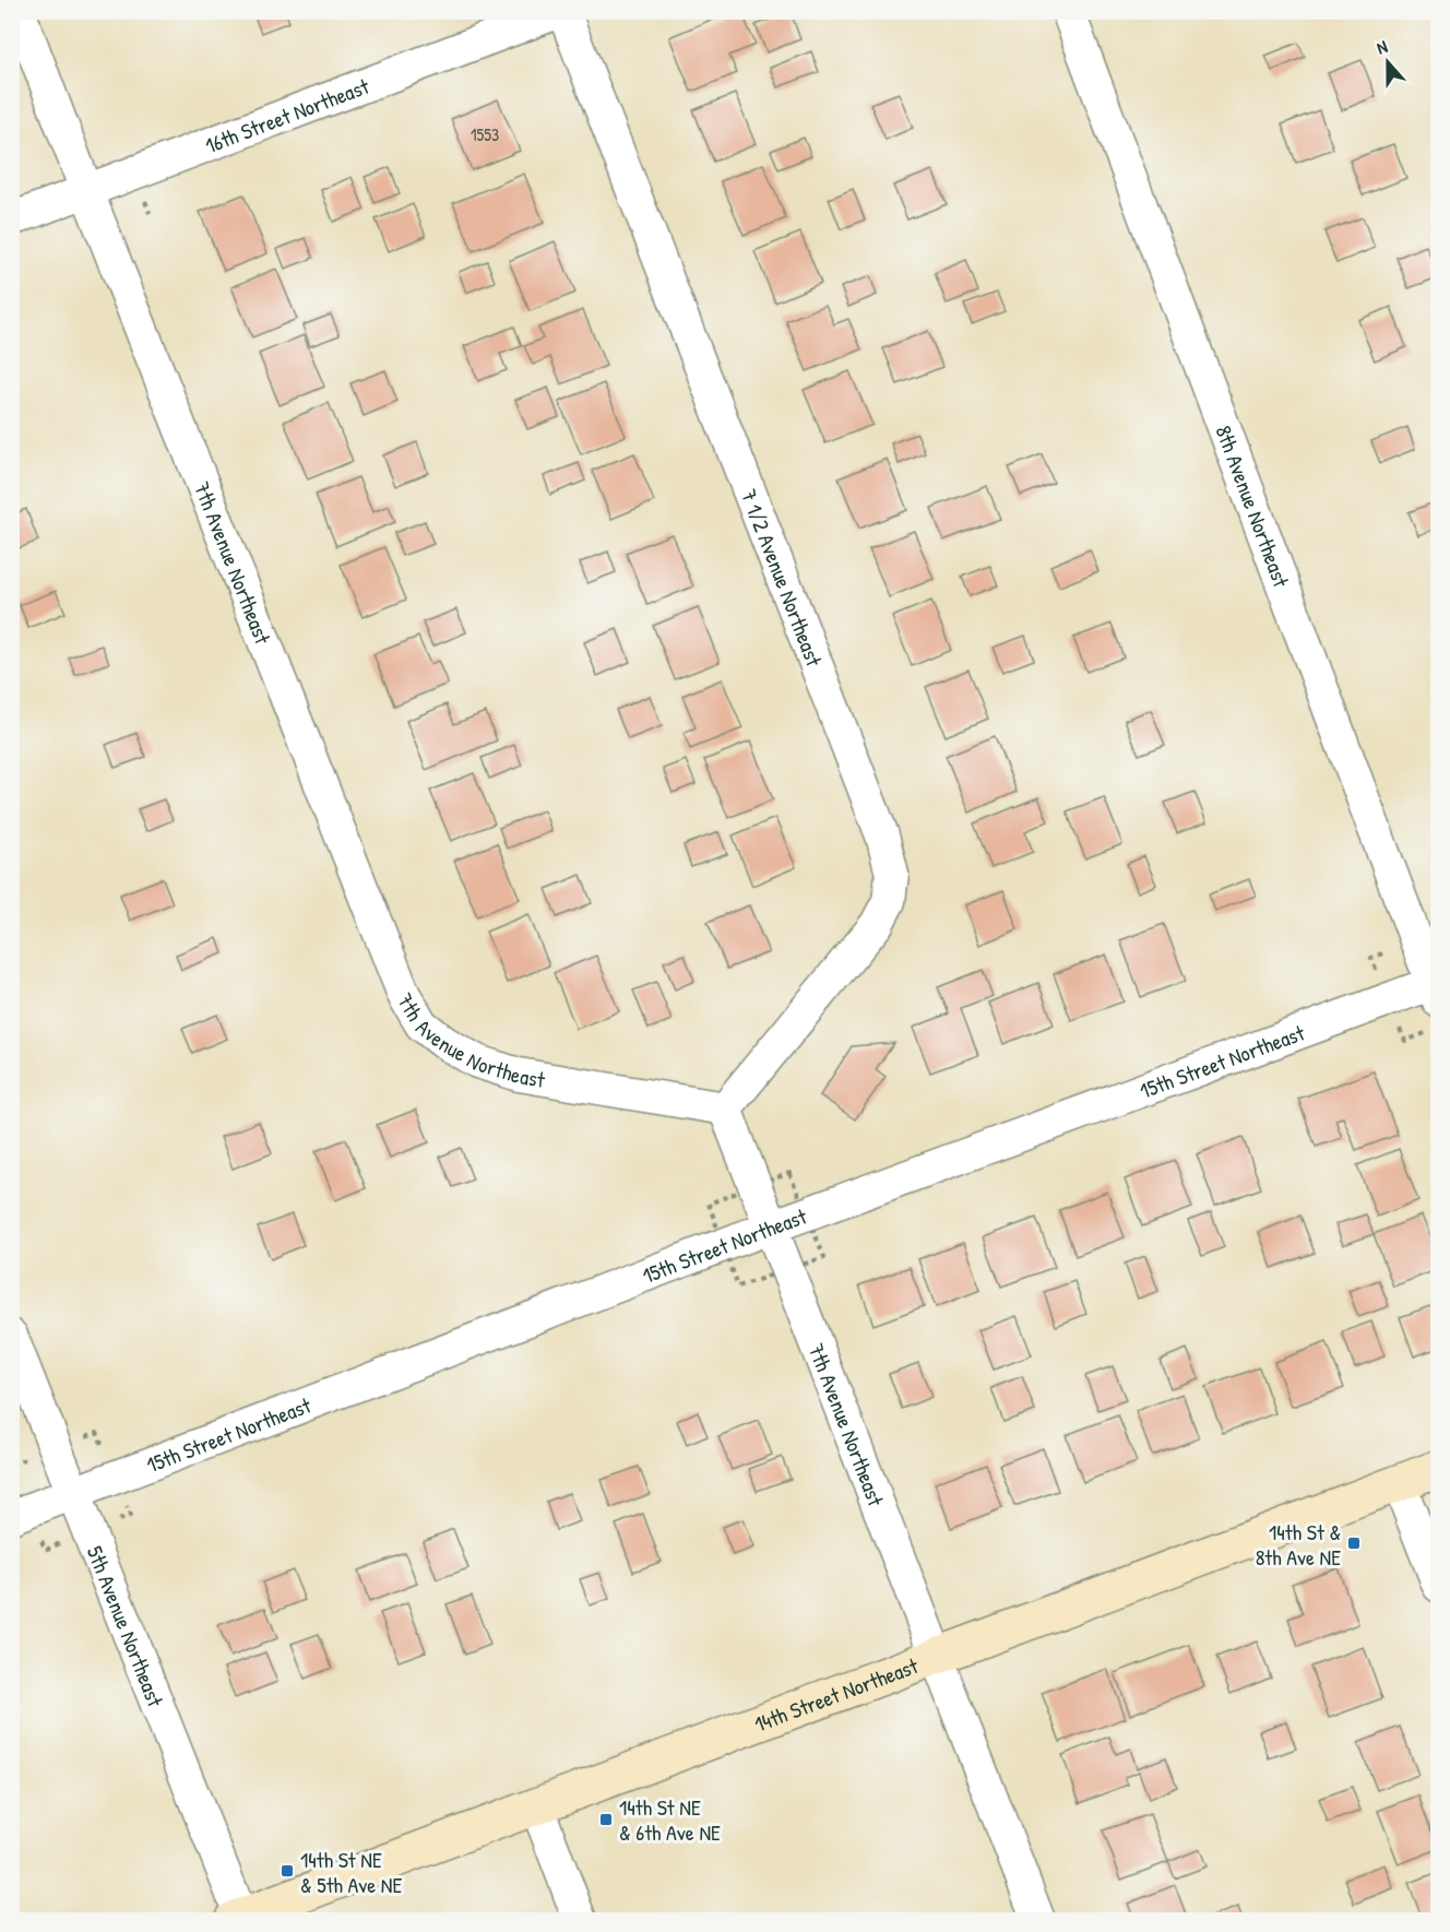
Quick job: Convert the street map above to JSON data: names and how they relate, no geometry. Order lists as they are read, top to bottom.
{
  "streets": {
    "main road": ["14th Street Northeast"],
    "street": [
      "16th Street Northeast",
      "8th Avenue Northeast",
      "7th Avenue Northeast",
      "7 1/2 Avenue Northeast",
      "15th Street Northeast",
      "5th Avenue Northeast"
    ]
  },
  "crossings": [
    ["16th Street Northeast", "7th Avenue Northeast"],
    ["16th Street Northeast", "7 1/2 Avenue Northeast"],
    ["8th Avenue Northeast", "15th Street Northeast"],
    ["7th Avenue Northeast", "7 1/2 Avenue Northeast"],
    ["7th Avenue Northeast", "15th Street Northeast"],
    ["7th Avenue Northeast", "14th Street Northeast"],
    ["15th Street Northeast", "5th Avenue Northeast"],
    ["5th Avenue Northeast", "14th Street Northeast"]
  ],
  "places": {
    "transit": ["14th St & 8th Ave NE", "14th St NE & 6th Ave NE", "14th St NE & 5th Ave NE"]
  },
  "house_numbers": ["1553"],
  "north": "top"
}
